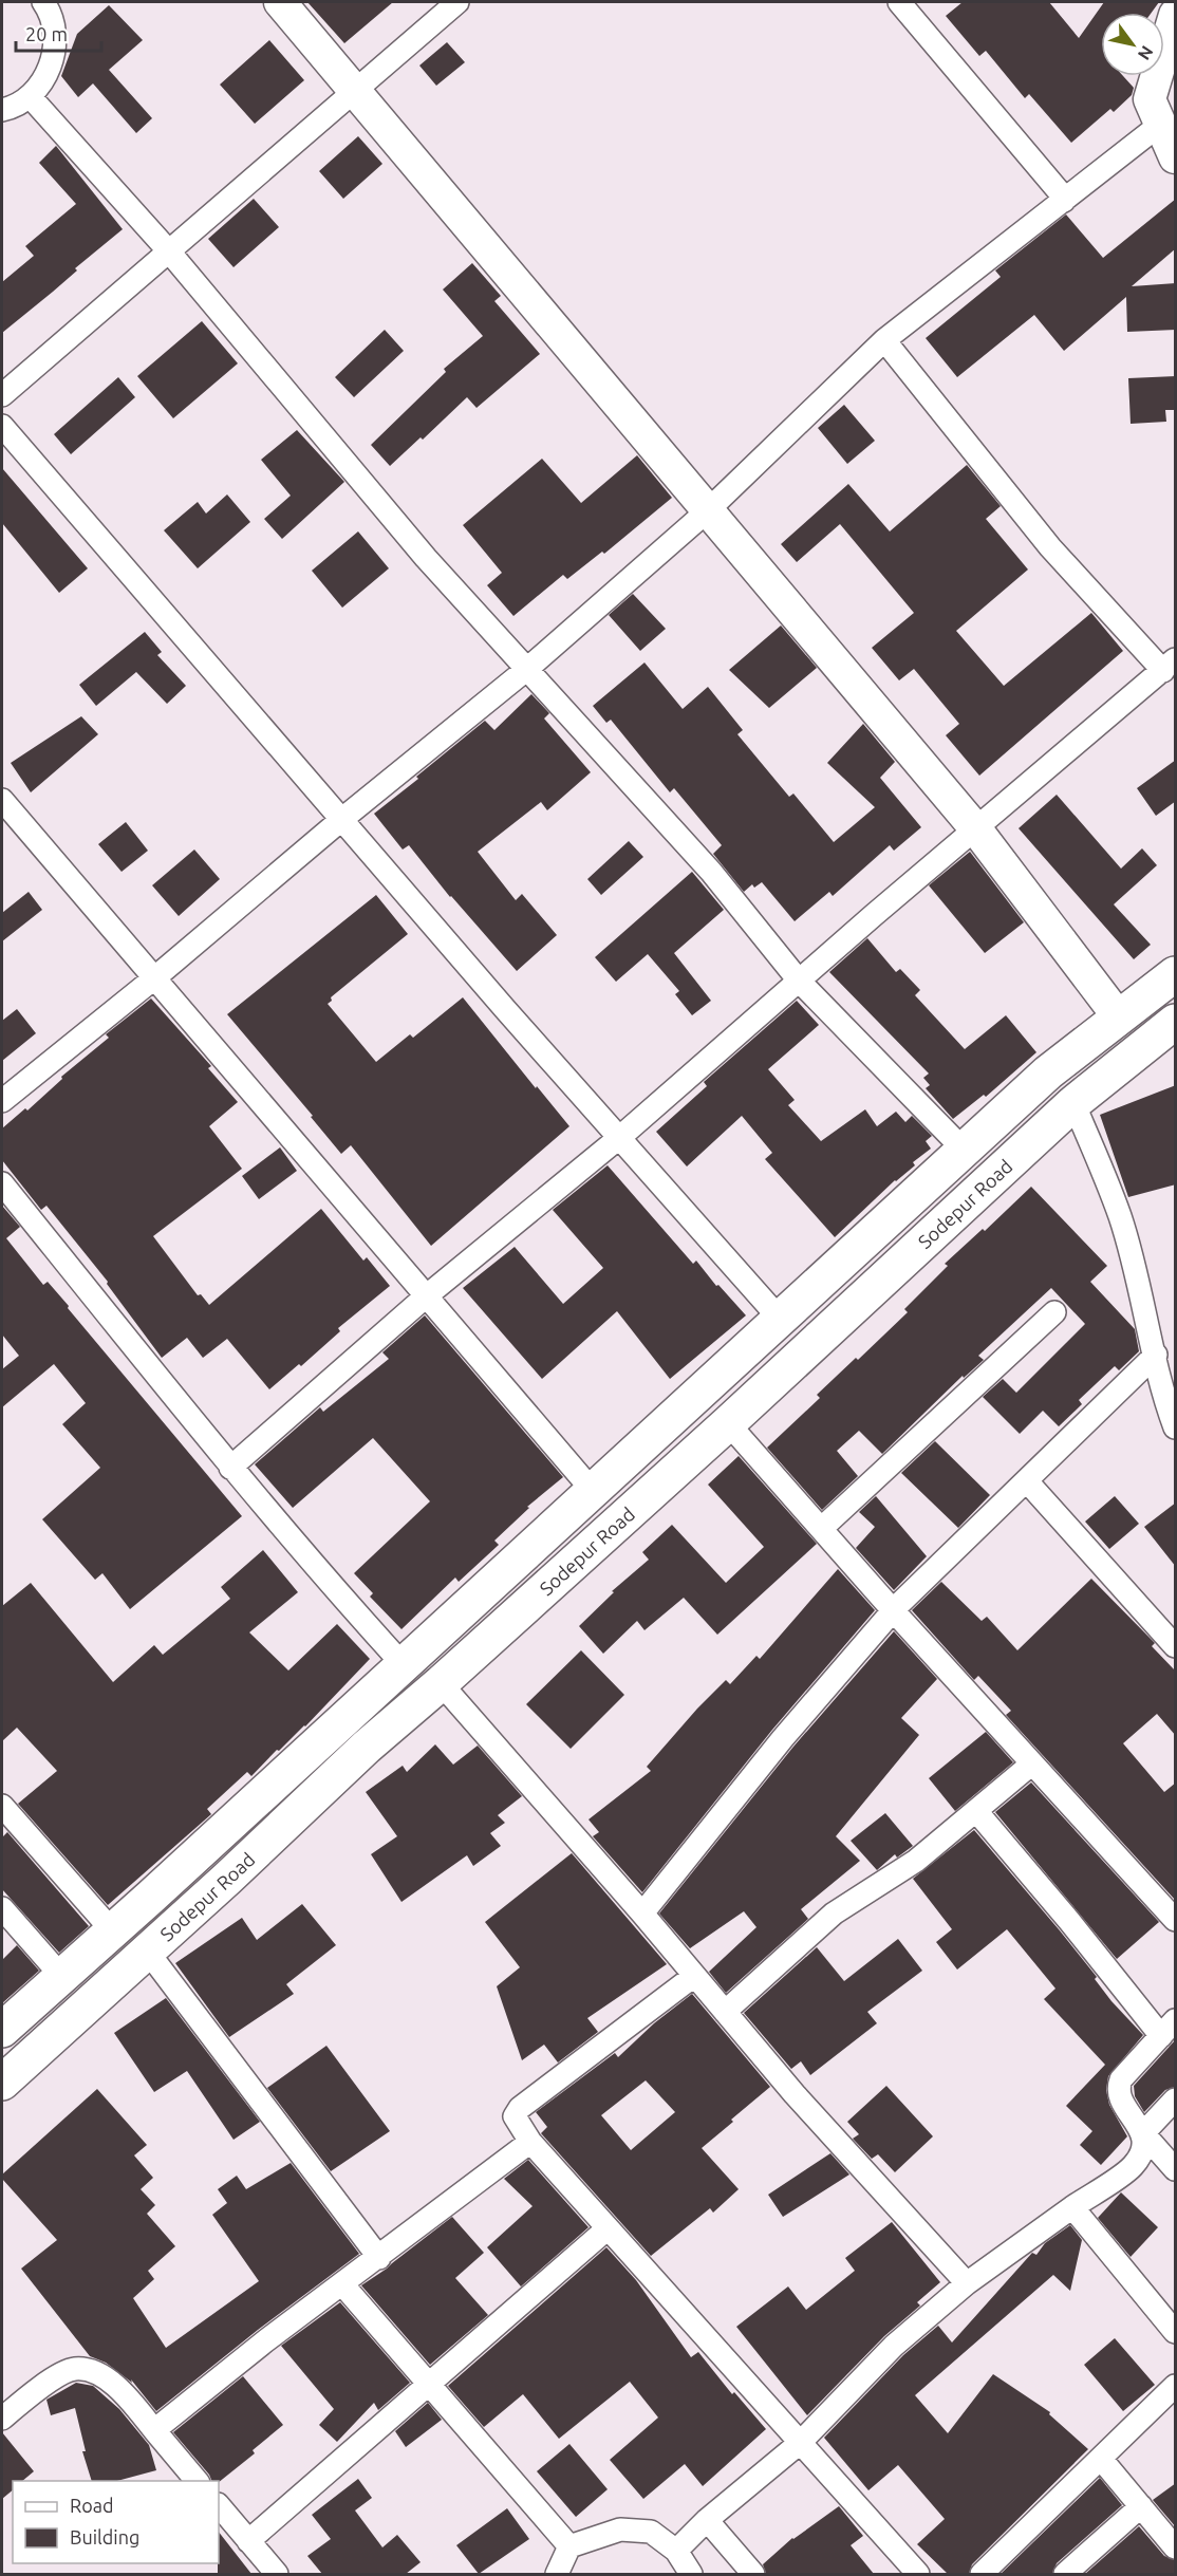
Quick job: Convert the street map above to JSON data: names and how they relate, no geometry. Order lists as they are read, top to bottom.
{
  "streets": {
    "main road": ["Sodepur Road"]
  },
  "legend": ["Road", "Building"],
  "scale_bar": "20 m",
  "north": "bottom right"
}
